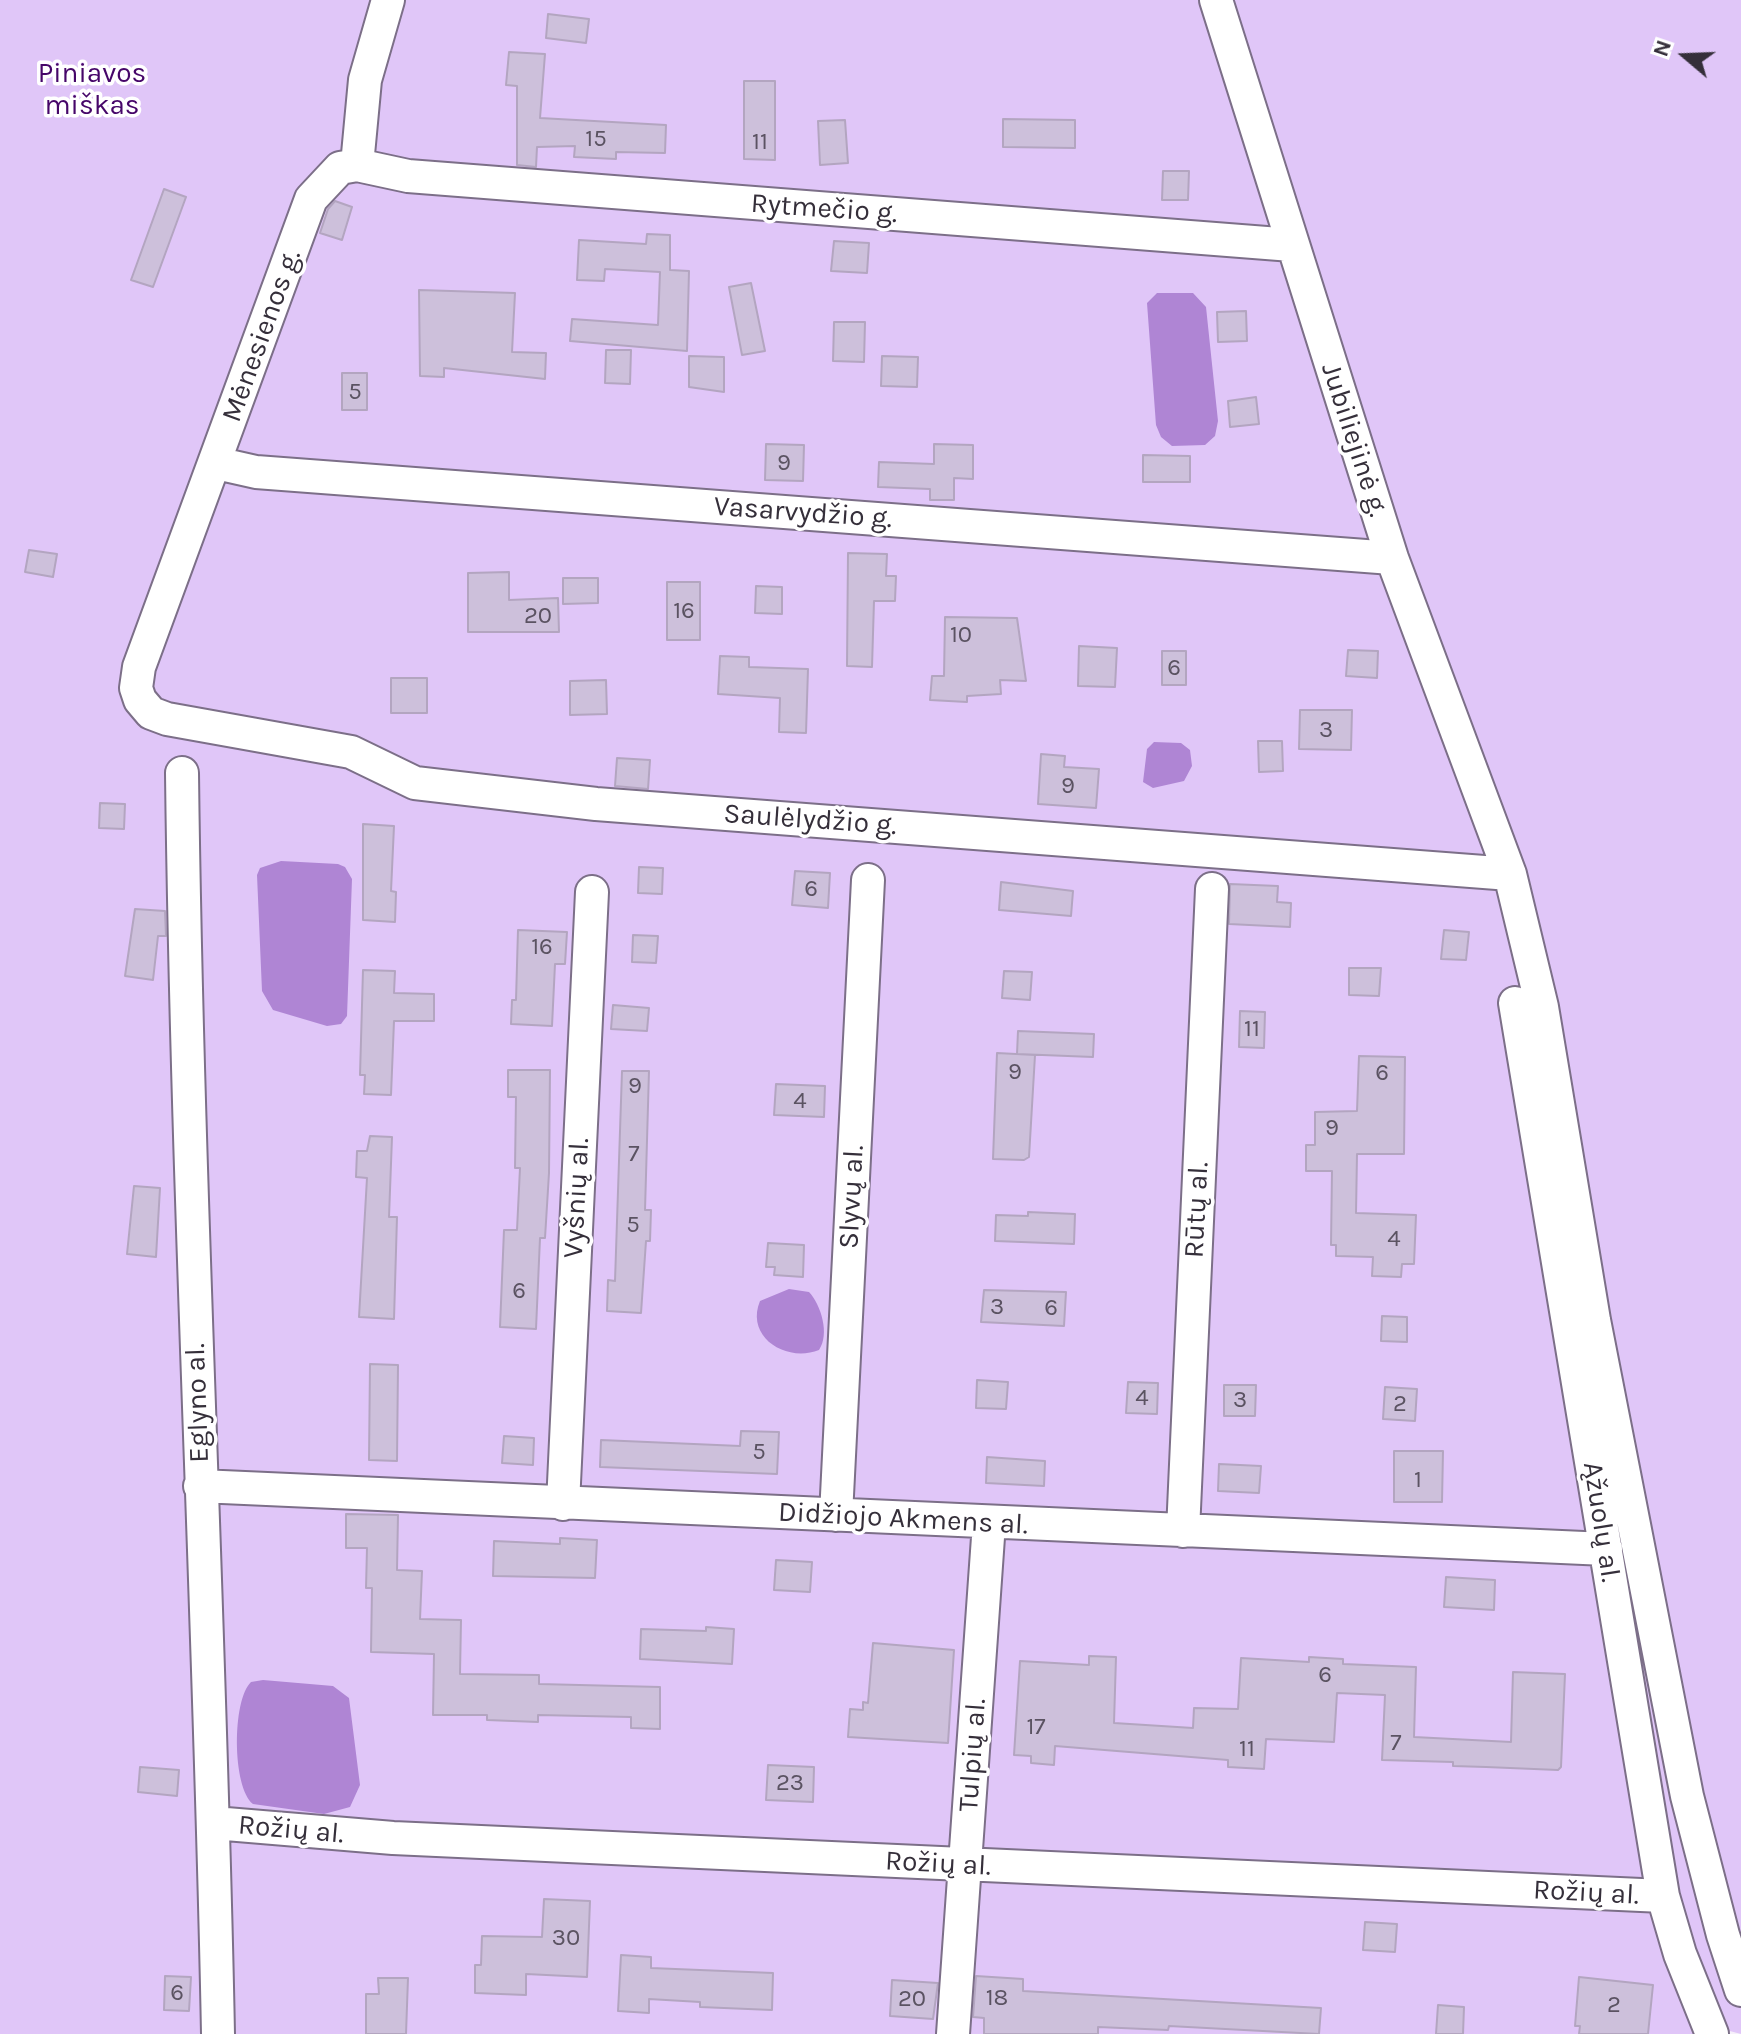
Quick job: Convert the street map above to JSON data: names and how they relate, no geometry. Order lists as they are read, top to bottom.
{
  "streets": {
    "street": [
      "Rytmečio g.",
      "Mėnesienos g.",
      "Jubiliejinė g.",
      "Vasarvydžio g.",
      "Saulėlydžio g.",
      "Slyvų al.",
      "Vyšnių al.",
      "Rūtų al.",
      "Eglyno al.",
      "Didžiojo Akmens al.",
      "Ąžuolų al.",
      "Tulpių al.",
      "Rožių al."
    ]
  },
  "crossings": [
    ["Rytmečio g.", "Mėnesienos g."],
    ["Rytmečio g.", "Jubiliejinė g."],
    ["Mėnesienos g.", "Vasarvydžio g."],
    ["Mėnesienos g.", "Saulėlydžio g."],
    ["Jubiliejinė g.", "Vasarvydžio g."],
    ["Jubiliejinė g.", "Saulėlydžio g."],
    ["Slyvų al.", "Didžiojo Akmens al."],
    ["Vyšnių al.", "Didžiojo Akmens al."],
    ["Rūtų al.", "Didžiojo Akmens al."],
    ["Eglyno al.", "Didžiojo Akmens al."],
    ["Eglyno al.", "Rožių al."],
    ["Didžiojo Akmens al.", "Ąžuolų al."],
    ["Didžiojo Akmens al.", "Tulpių al."],
    ["Ąžuolų al.", "Rožių al."],
    ["Tulpių al.", "Rožių al."]
  ],
  "parks": ["Piniavos miškas"],
  "house_numbers": [
    "15",
    "11",
    "5",
    "9",
    "16",
    "20",
    "10",
    "6",
    "3",
    "9",
    "6",
    "16",
    "11",
    "9",
    "6",
    "9",
    "4",
    "9",
    "7",
    "5",
    "4",
    "6",
    "3",
    "6",
    "4",
    "3",
    "2",
    "5",
    "1",
    "6",
    "17",
    "7",
    "11",
    "23",
    "30",
    "6",
    "18",
    "20",
    "2"
  ],
  "north": "left"
}
